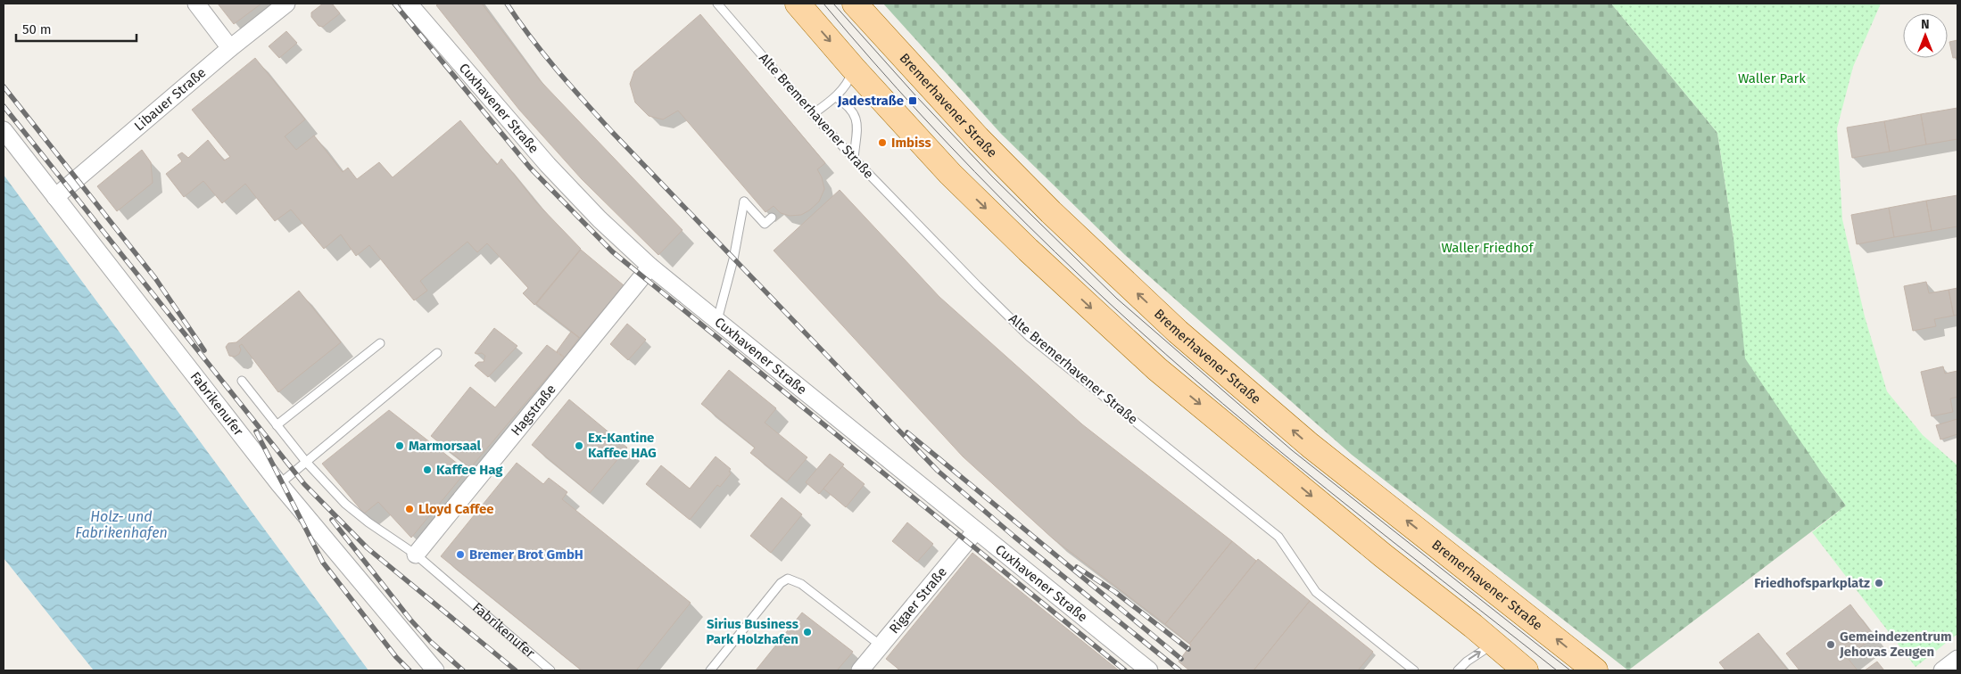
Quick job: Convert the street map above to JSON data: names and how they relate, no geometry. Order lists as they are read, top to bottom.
{
  "streets": {
    "main road": ["Bremerhavener Straße"],
    "street": [
      "Libauer Straße",
      "Cuxhavener Straße",
      "Fabrikenufer",
      "Hagstraße",
      "Rigaer Straße"
    ],
    "lane": ["Alte Bremerhavener Straße"]
  },
  "crossings": [
    ["Libauer Straße", "Fabrikenufer"],
    ["Cuxhavener Straße", "Hagstraße"],
    ["Cuxhavener Straße", "Rigaer Straße"],
    ["Fabrikenufer", "Hagstraße"]
  ],
  "water": ["Holz- und Fabrikenhafen"],
  "parks": ["Waller Park", "Waller Friedhof"],
  "places": {
    "transit": ["Jadestraße"],
    "other": [
      "Imbiss",
      "Marmorsaal",
      "Ex-Kantine Kaffee HAG",
      "Kaffee Hag",
      "Lloyd Caffee",
      "Bremer Brot GmbH",
      "Friedhofsparkplatz",
      "Sirius Business Park Holzhafen",
      "Gemeindezentrum Jehovas Zeugen"
    ]
  },
  "scale_bar": "50 m",
  "north": "top"
}
